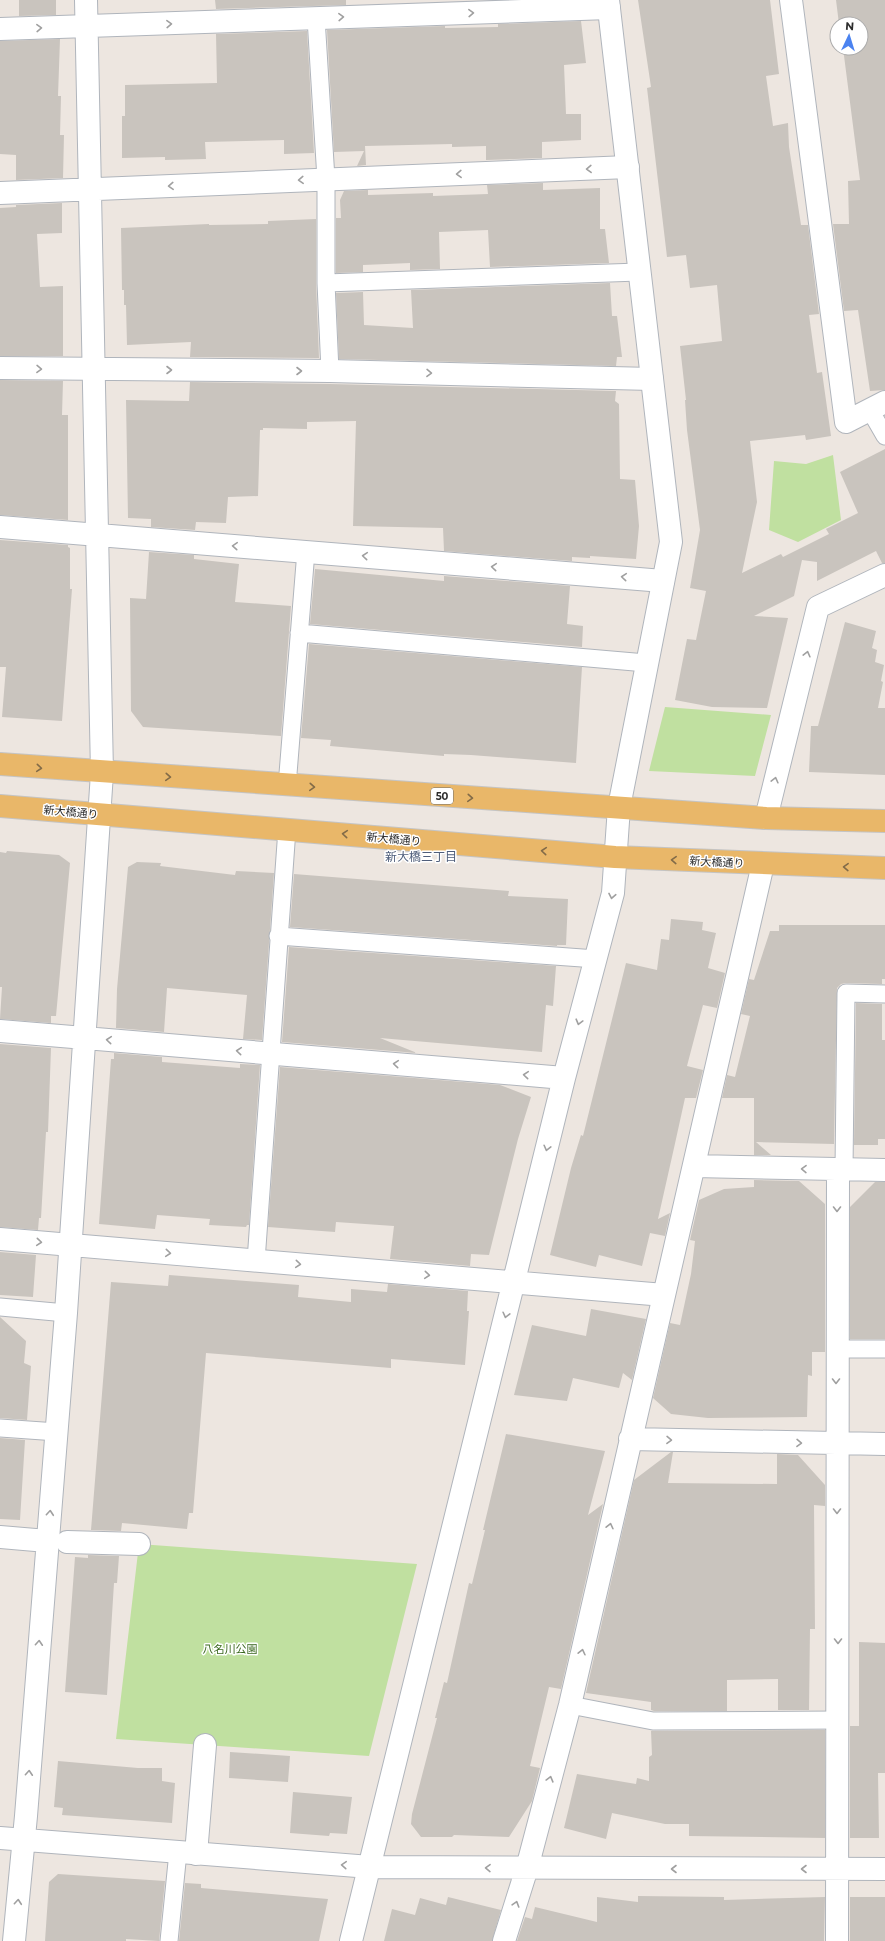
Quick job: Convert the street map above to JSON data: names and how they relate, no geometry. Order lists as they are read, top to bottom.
{
  "streets": {
    "main road": ["50", "新大橋通り"]
  },
  "districts": ["新大橋三丁目"],
  "parks": ["八名川公園"],
  "north": "top"
}
